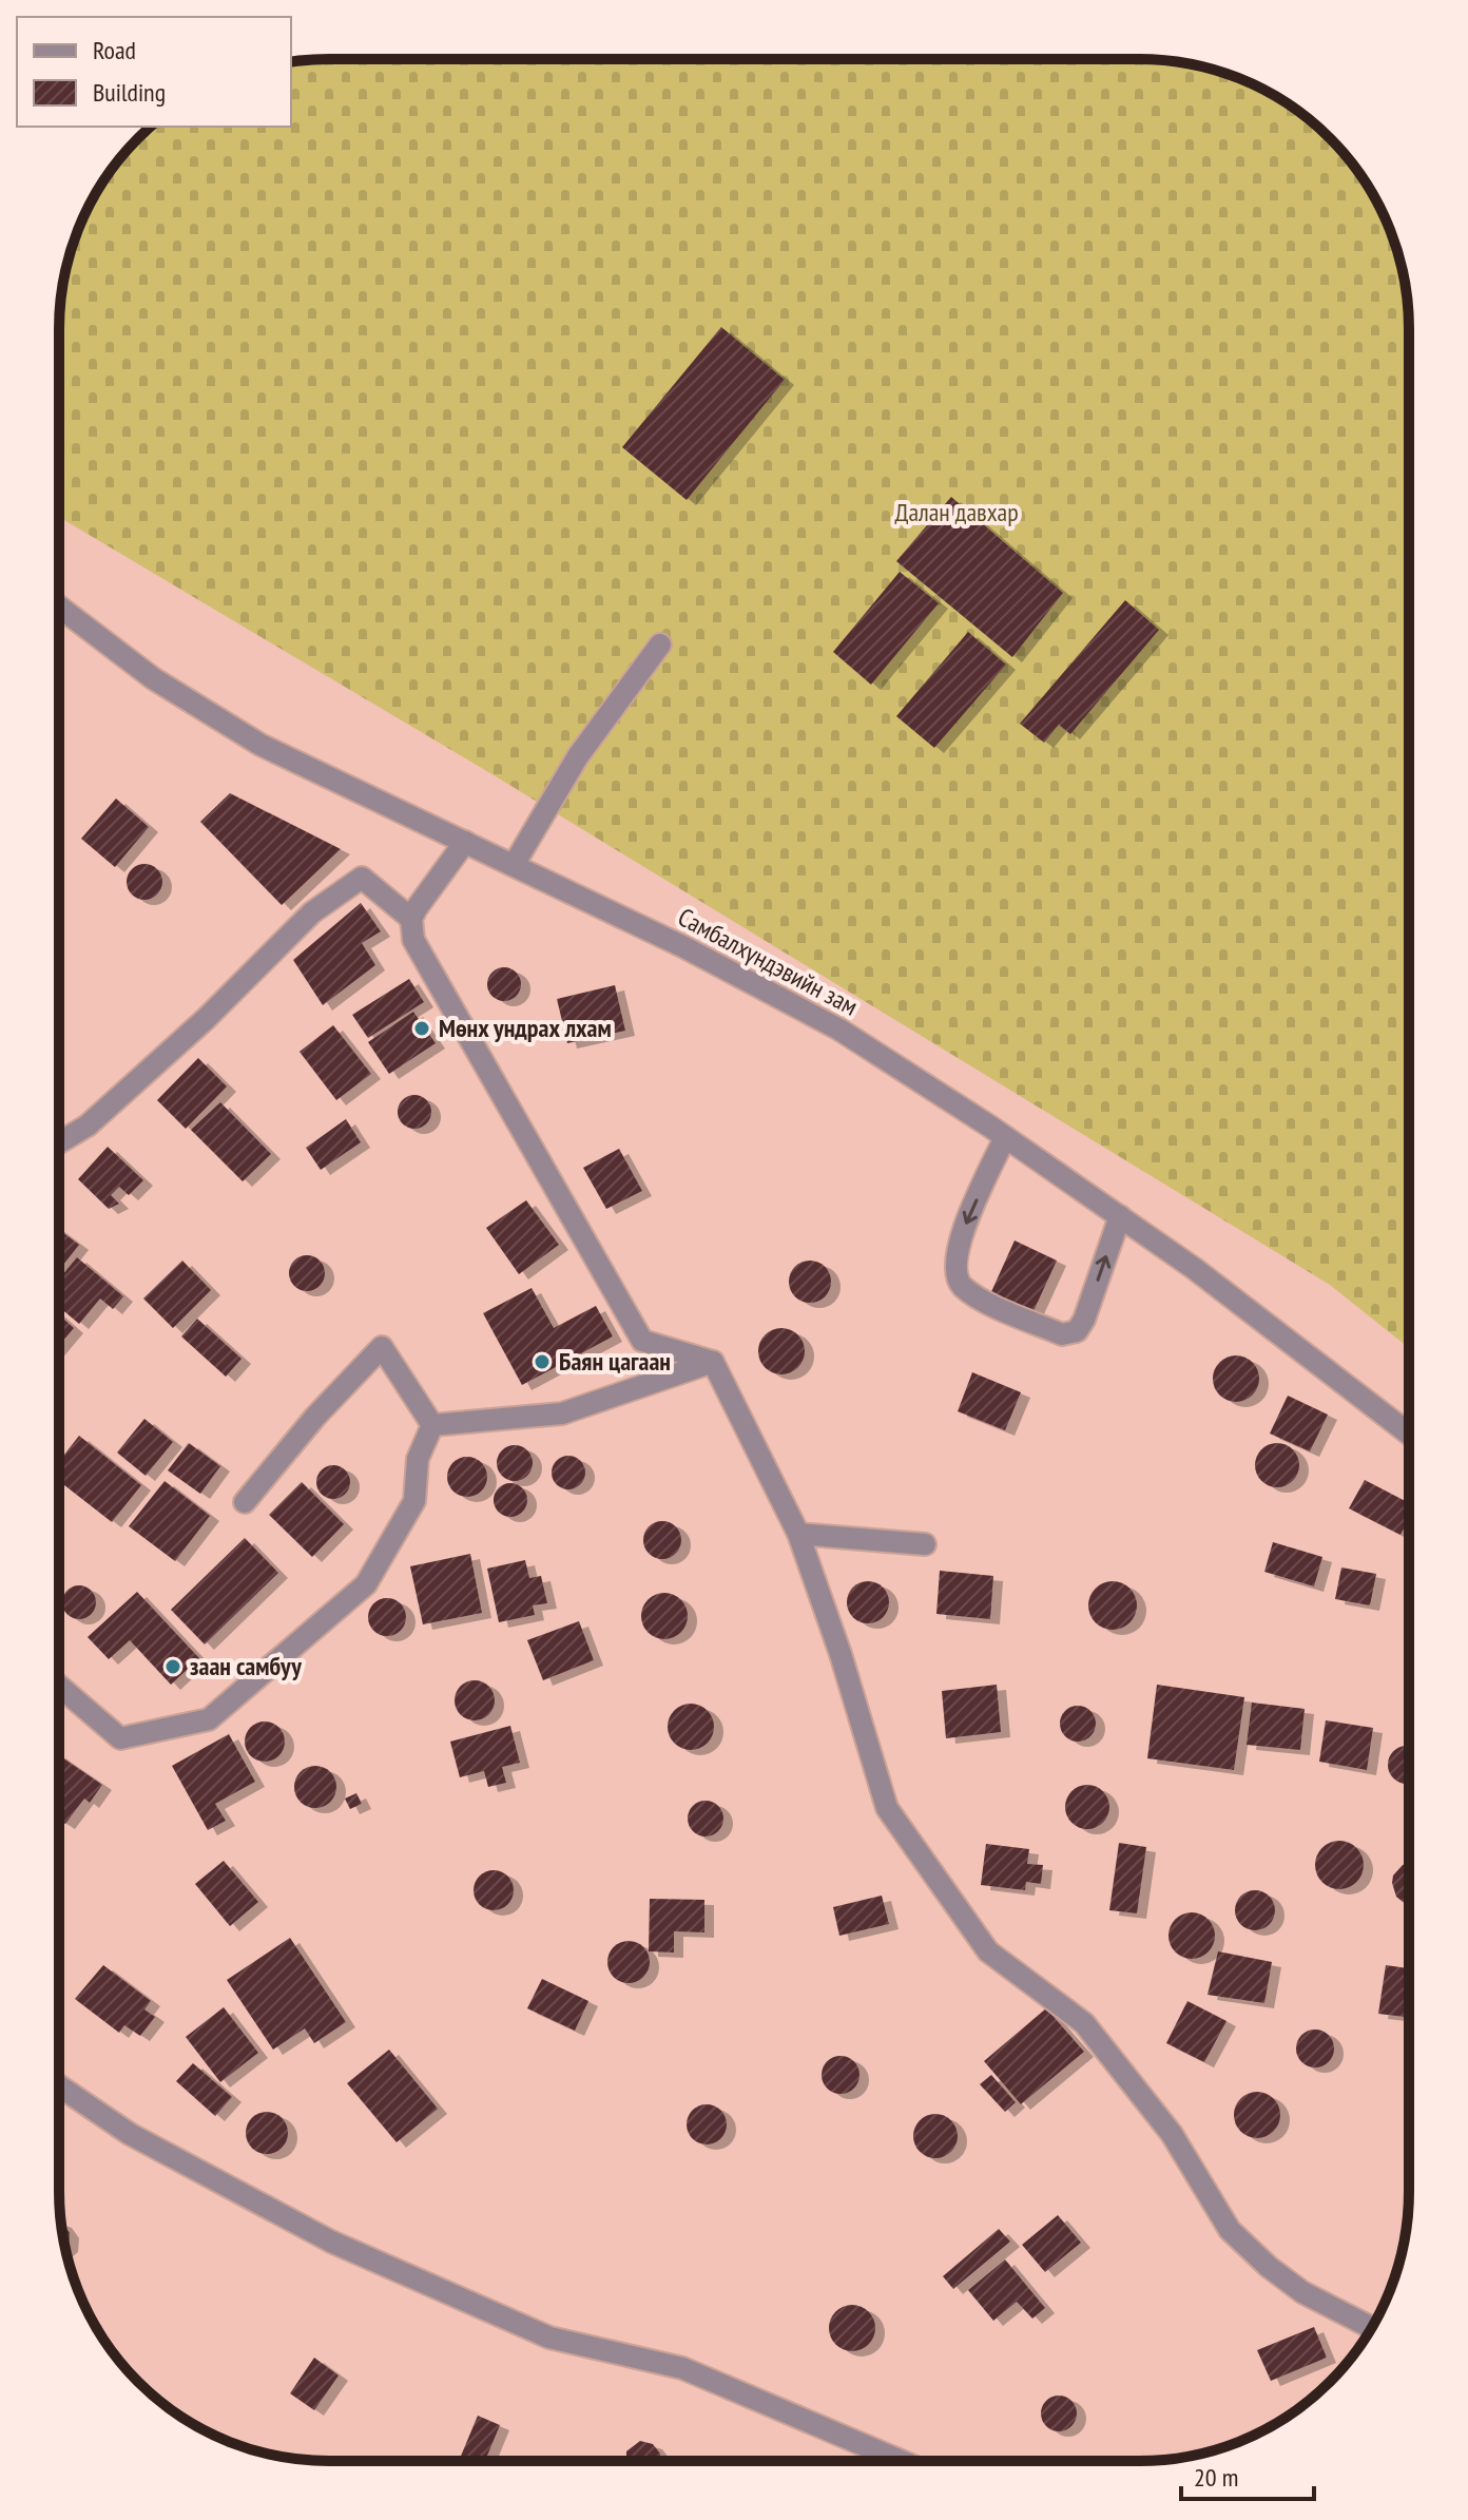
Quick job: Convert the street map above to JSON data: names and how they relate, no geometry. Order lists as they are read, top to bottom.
{
  "streets": {
    "street": ["Самбалхүндэвийн зам"]
  },
  "parks": ["Далан давхар"],
  "places": ["Мөнх ундрах лхам", "Баян цагаан", "заан самбуу"],
  "legend": ["Road", "Building"],
  "scale_bar": "20 m"
}
